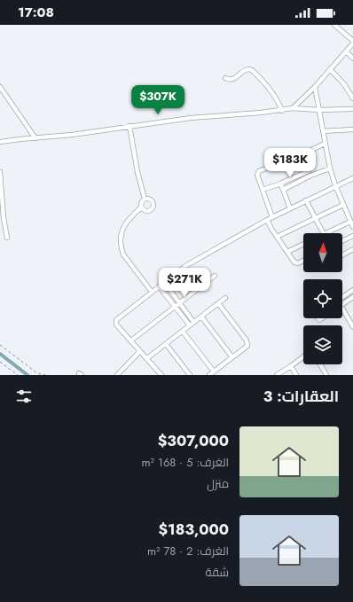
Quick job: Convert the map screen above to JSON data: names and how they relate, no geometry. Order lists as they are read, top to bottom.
{
  "north": "top",
  "page": {
    "status": "17:08",
    "price": ["$307K", "$183K", "$271K"],
    "heading": "العقارات: 3",
    "list": [
      {
        "name": "$307,000",
        "note": "الغرف: 5 · 168 m² · منزل"
      },
      {
        "name": "$183,000",
        "note": "الغرف: 2 · 78 m² · شقة"
      }
    ]
  }
}
